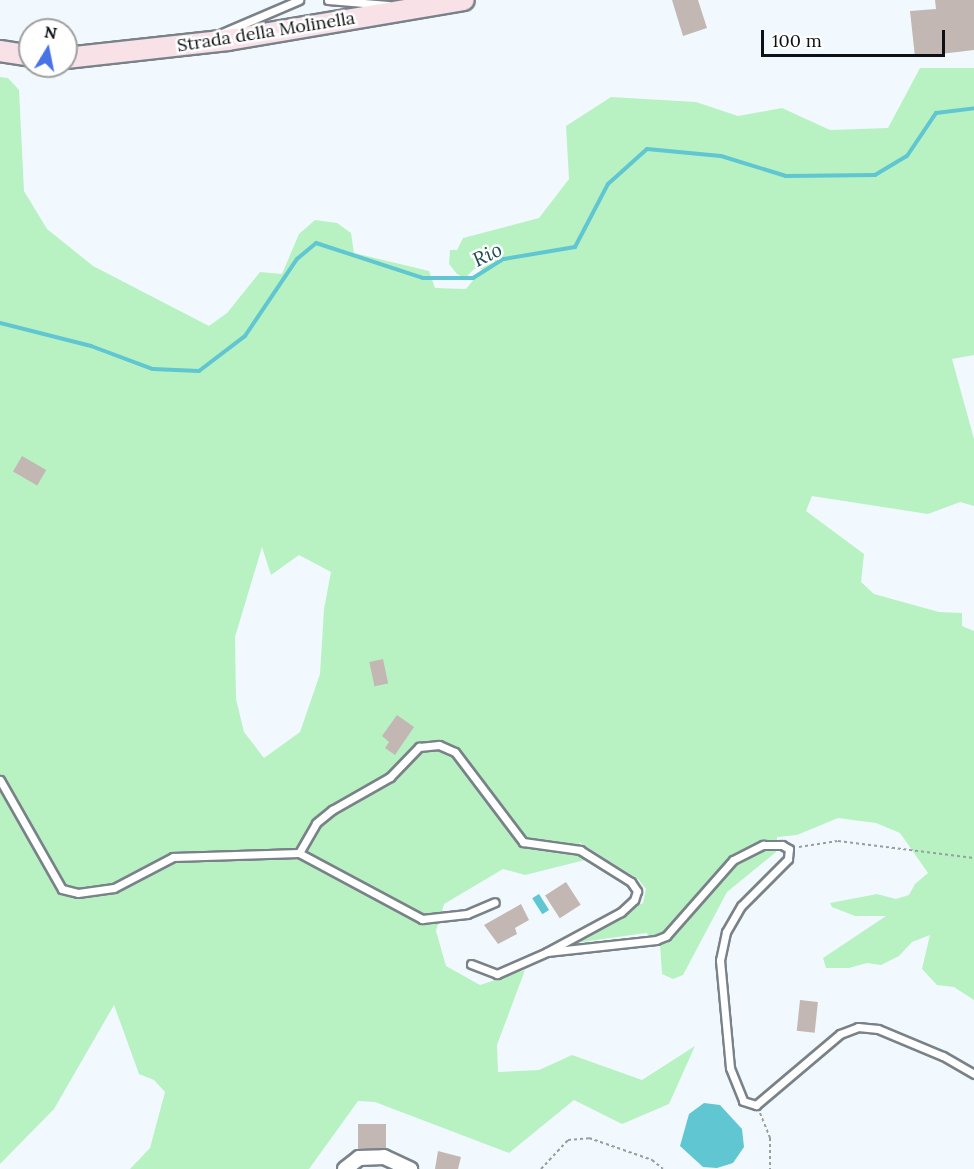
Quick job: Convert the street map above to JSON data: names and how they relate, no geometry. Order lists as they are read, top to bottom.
{
  "streets": {
    "main road": ["Strada della Molinella"]
  },
  "water": ["Rio"],
  "scale_bar": "100 m",
  "north": "top"
}
